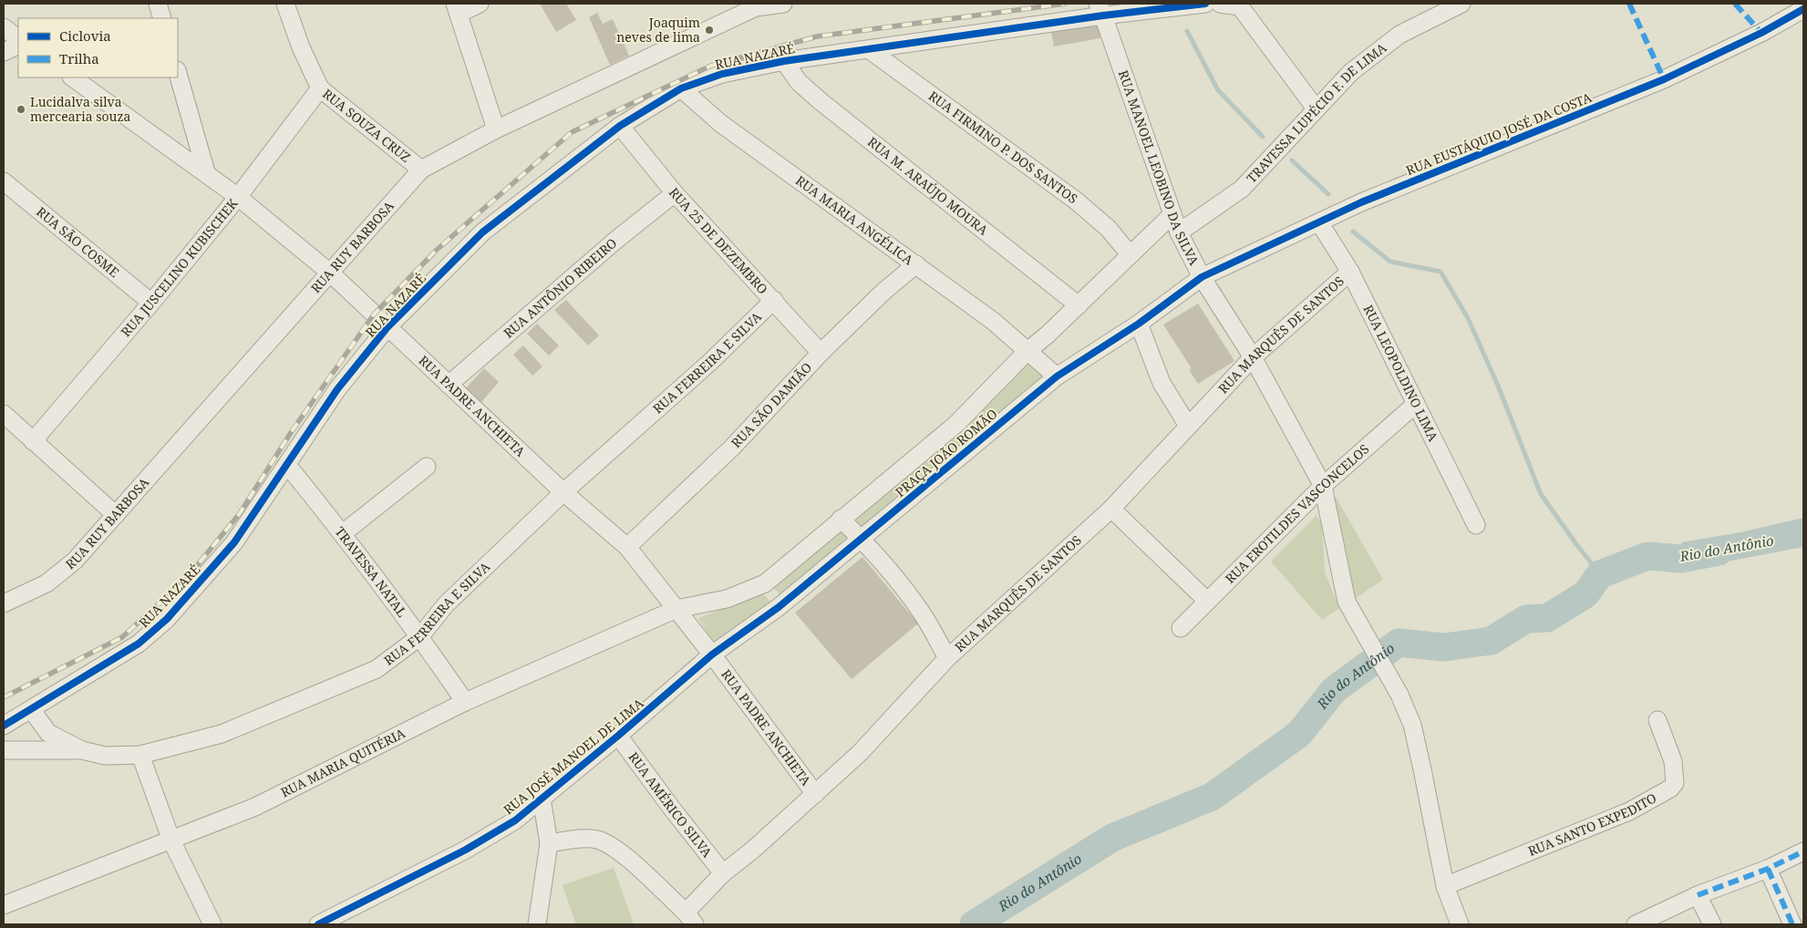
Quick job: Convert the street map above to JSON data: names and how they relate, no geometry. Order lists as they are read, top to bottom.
{
  "streets": {
    "street": [
      "RUA NAZARÉ",
      "TRAVESSA LUPÉCIO F. DE LIMA",
      "RUA SOUZA CRUZ",
      "RUA EUSTÁQUIO JOSÉ DA COSTA",
      "RUA FIRMINO P. DOS SANTOS",
      "RUA MANOEL LEOBINO DA SILVA",
      "RUA M. ARAÚJO MOURA",
      "RUA MARIA ANGÉLICA",
      "RUA 25 DE DEZEMBRO",
      "RUA SÃO COSME",
      "RUA RUY BARBOSA",
      "RUA JUSCELINO KUBISCHEK",
      "RUA ANTÔNIO RIBEIRO",
      "RUA MARQUÊS DE SANTOS",
      "RUA FERREIRA E SILVA",
      "RUA LEOPOLDINO LIMA",
      "RUA SÃO DAMIÃO",
      "RUA PADRE ANCHIETA",
      "PRAÇA JOÃO ROMÃO",
      "RUA EROTILDES VASCONCELOS",
      "TRAVESSA NATAL",
      "RUA JOSÉ MANOEL DE LIMA",
      "RUA MARIA QUITÉRIA",
      "RUA AMÉRICO SILVA",
      "RUA SANTO EXPEDITO"
    ]
  },
  "crossings": [
    ["RUA NAZARÉ", "RUA FIRMINO P. DOS SANTOS"],
    ["RUA NAZARÉ", "RUA MANOEL LEOBINO DA SILVA"],
    ["RUA NAZARÉ", "RUA M. ARAÚJO MOURA"],
    ["RUA NAZARÉ", "RUA MARIA ANGÉLICA"],
    ["RUA NAZARÉ", "RUA 25 DE DEZEMBRO"],
    ["RUA NAZARÉ", "RUA FERREIRA E SILVA"],
    ["RUA NAZARÉ", "RUA PADRE ANCHIETA"],
    ["RUA NAZARÉ", "TRAVESSA NATAL"],
    ["TRAVESSA LUPÉCIO F. DE LIMA", "RUA MANOEL LEOBINO DA SILVA"],
    ["RUA SOUZA CRUZ", "RUA RUY BARBOSA"],
    ["RUA SOUZA CRUZ", "RUA JUSCELINO KUBISCHEK"],
    ["RUA EUSTÁQUIO JOSÉ DA COSTA", "RUA MANOEL LEOBINO DA SILVA"],
    ["RUA EUSTÁQUIO JOSÉ DA COSTA", "RUA LEOPOLDINO LIMA"],
    ["RUA EUSTÁQUIO JOSÉ DA COSTA", "PRAÇA JOÃO ROMÃO"],
    ["RUA FIRMINO P. DOS SANTOS", "PRAÇA JOÃO ROMÃO"],
    ["RUA MANOEL LEOBINO DA SILVA", "RUA MARQUÊS DE SANTOS"],
    ["RUA MANOEL LEOBINO DA SILVA", "PRAÇA JOÃO ROMÃO"],
    ["RUA MANOEL LEOBINO DA SILVA", "RUA EROTILDES VASCONCELOS"],
    ["RUA MANOEL LEOBINO DA SILVA", "RUA SANTO EXPEDITO"],
    ["RUA M. ARAÚJO MOURA", "PRAÇA JOÃO ROMÃO"],
    ["RUA MARIA ANGÉLICA", "RUA SÃO DAMIÃO"],
    ["RUA MARIA ANGÉLICA", "PRAÇA JOÃO ROMÃO"],
    ["RUA 25 DE DEZEMBRO", "RUA ANTÔNIO RIBEIRO"],
    ["RUA 25 DE DEZEMBRO", "RUA FERREIRA E SILVA"],
    ["RUA 25 DE DEZEMBRO", "RUA SÃO DAMIÃO"],
    ["RUA SÃO COSME", "RUA JUSCELINO KUBISCHEK"],
    ["RUA RUY BARBOSA", "RUA PADRE ANCHIETA"],
    ["RUA JUSCELINO KUBISCHEK", "RUA PADRE ANCHIETA"],
    ["RUA ANTÔNIO RIBEIRO", "RUA PADRE ANCHIETA"],
    ["RUA MARQUÊS DE SANTOS", "RUA LEOPOLDINO LIMA"],
    ["RUA MARQUÊS DE SANTOS", "RUA PADRE ANCHIETA"],
    ["RUA MARQUÊS DE SANTOS", "RUA AMÉRICO SILVA"],
    ["RUA FERREIRA E SILVA", "RUA PADRE ANCHIETA"],
    ["RUA FERREIRA E SILVA", "TRAVESSA NATAL"],
    ["RUA LEOPOLDINO LIMA", "RUA EROTILDES VASCONCELOS"],
    ["RUA SÃO DAMIÃO", "RUA PADRE ANCHIETA"],
    ["RUA PADRE ANCHIETA", "PRAÇA JOÃO ROMÃO"],
    ["RUA PADRE ANCHIETA", "RUA JOSÉ MANOEL DE LIMA"],
    ["RUA PADRE ANCHIETA", "RUA MARIA QUITÉRIA"],
    ["PRAÇA JOÃO ROMÃO", "RUA JOSÉ MANOEL DE LIMA"],
    ["PRAÇA JOÃO ROMÃO", "RUA MARIA QUITÉRIA"],
    ["TRAVESSA NATAL", "RUA MARIA QUITÉRIA"],
    ["RUA JOSÉ MANOEL DE LIMA", "RUA AMÉRICO SILVA"]
  ],
  "water": ["Rio do Antônio"],
  "places": ["Joaquim neves de lima", "Lucidalva silva mercearia souza"],
  "legend": ["Ciclovia", "Trilha"]
}
